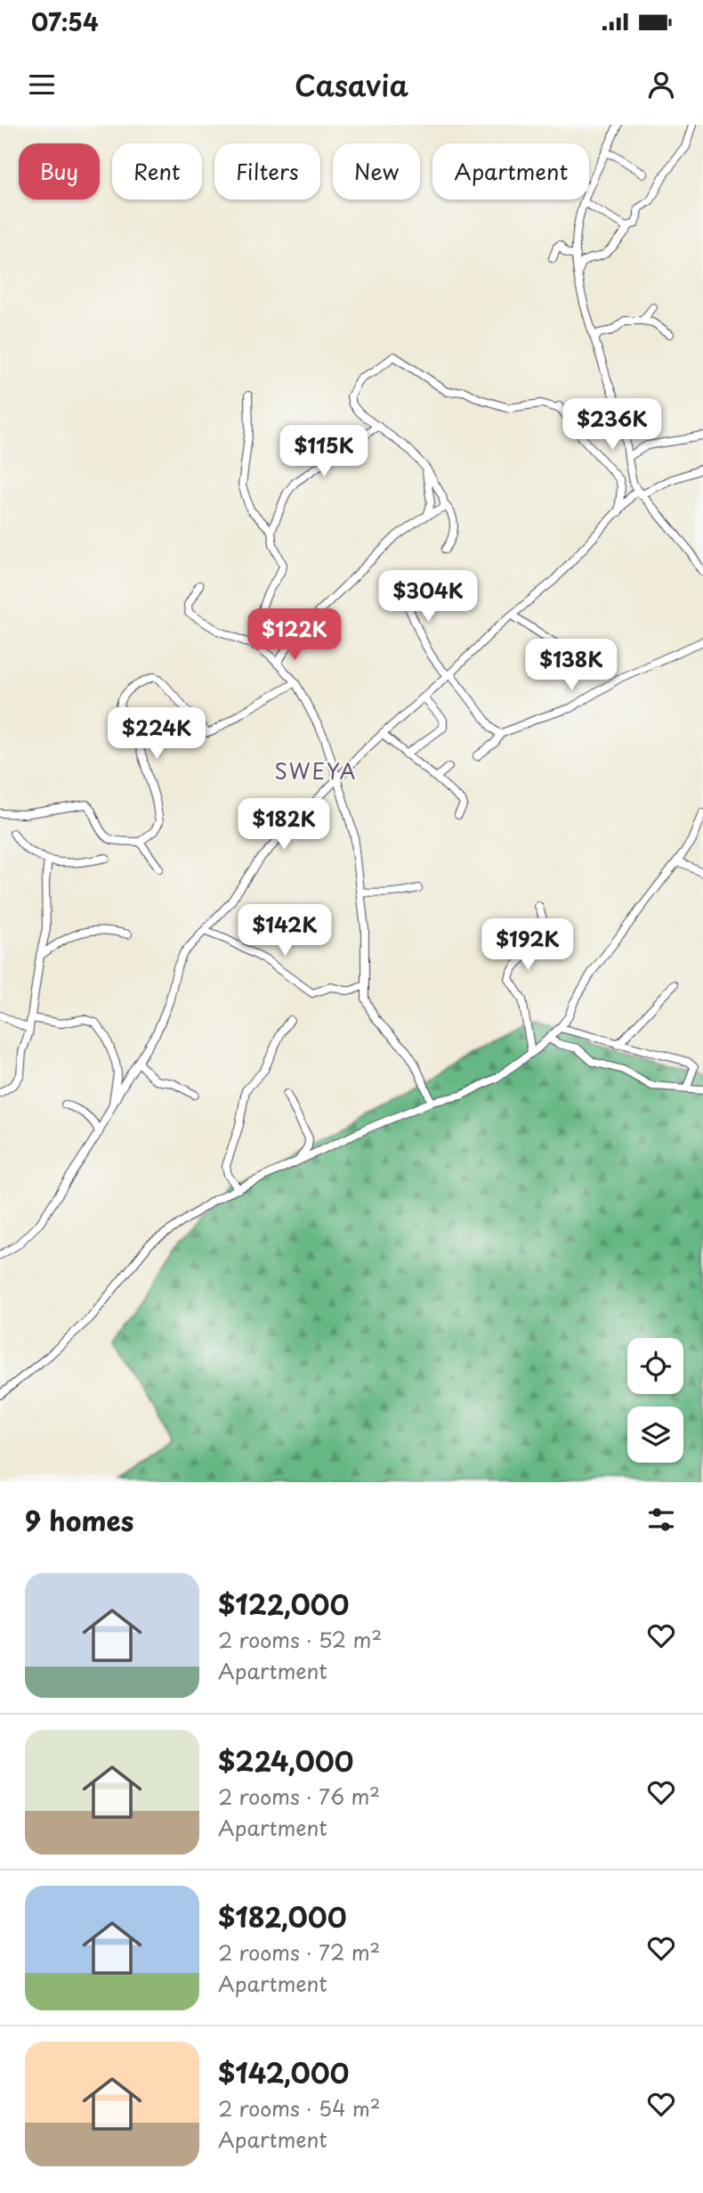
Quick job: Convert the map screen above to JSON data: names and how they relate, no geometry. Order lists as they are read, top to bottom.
{
  "districts": ["SWEYA"],
  "page": {
    "status": "07:54",
    "header": "Casavia",
    "chip": [
      "Buy",
      "Rent",
      "Filters",
      "New",
      "Apartment"
    ],
    "price": [
      "$236K",
      "$115K",
      "$304K",
      "$122K",
      "$138K",
      "$224K",
      "$182K",
      "$142K",
      "$192K"
    ],
    "heading": "9 homes",
    "list": [
      {
        "name": "$122,000",
        "note": "2 rooms · 52 m² · Apartment"
      },
      {
        "name": "$224,000",
        "note": "2 rooms · 76 m² · Apartment"
      },
      {
        "name": "$182,000",
        "note": "2 rooms · 72 m² · Apartment"
      },
      {
        "name": "$142,000",
        "note": "2 rooms · 54 m² · Apartment"
      }
    ]
  }
}
